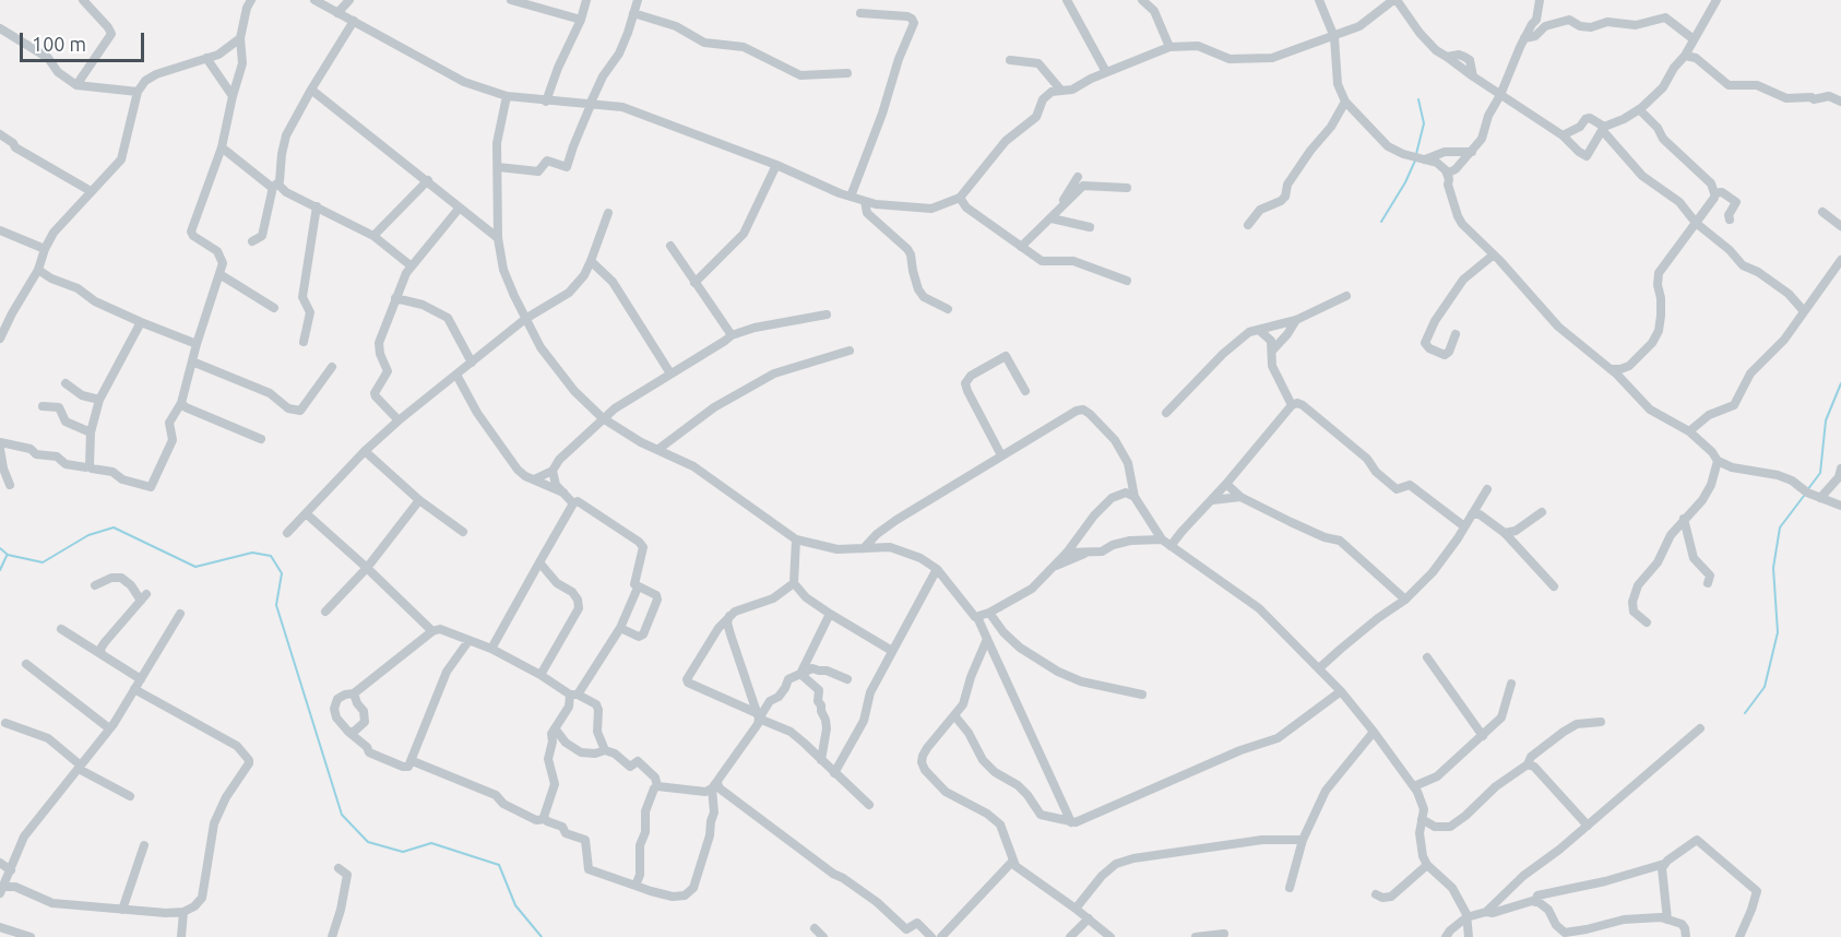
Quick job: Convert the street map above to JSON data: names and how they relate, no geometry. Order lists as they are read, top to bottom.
{
  "scale_bar": "100 m"
}
